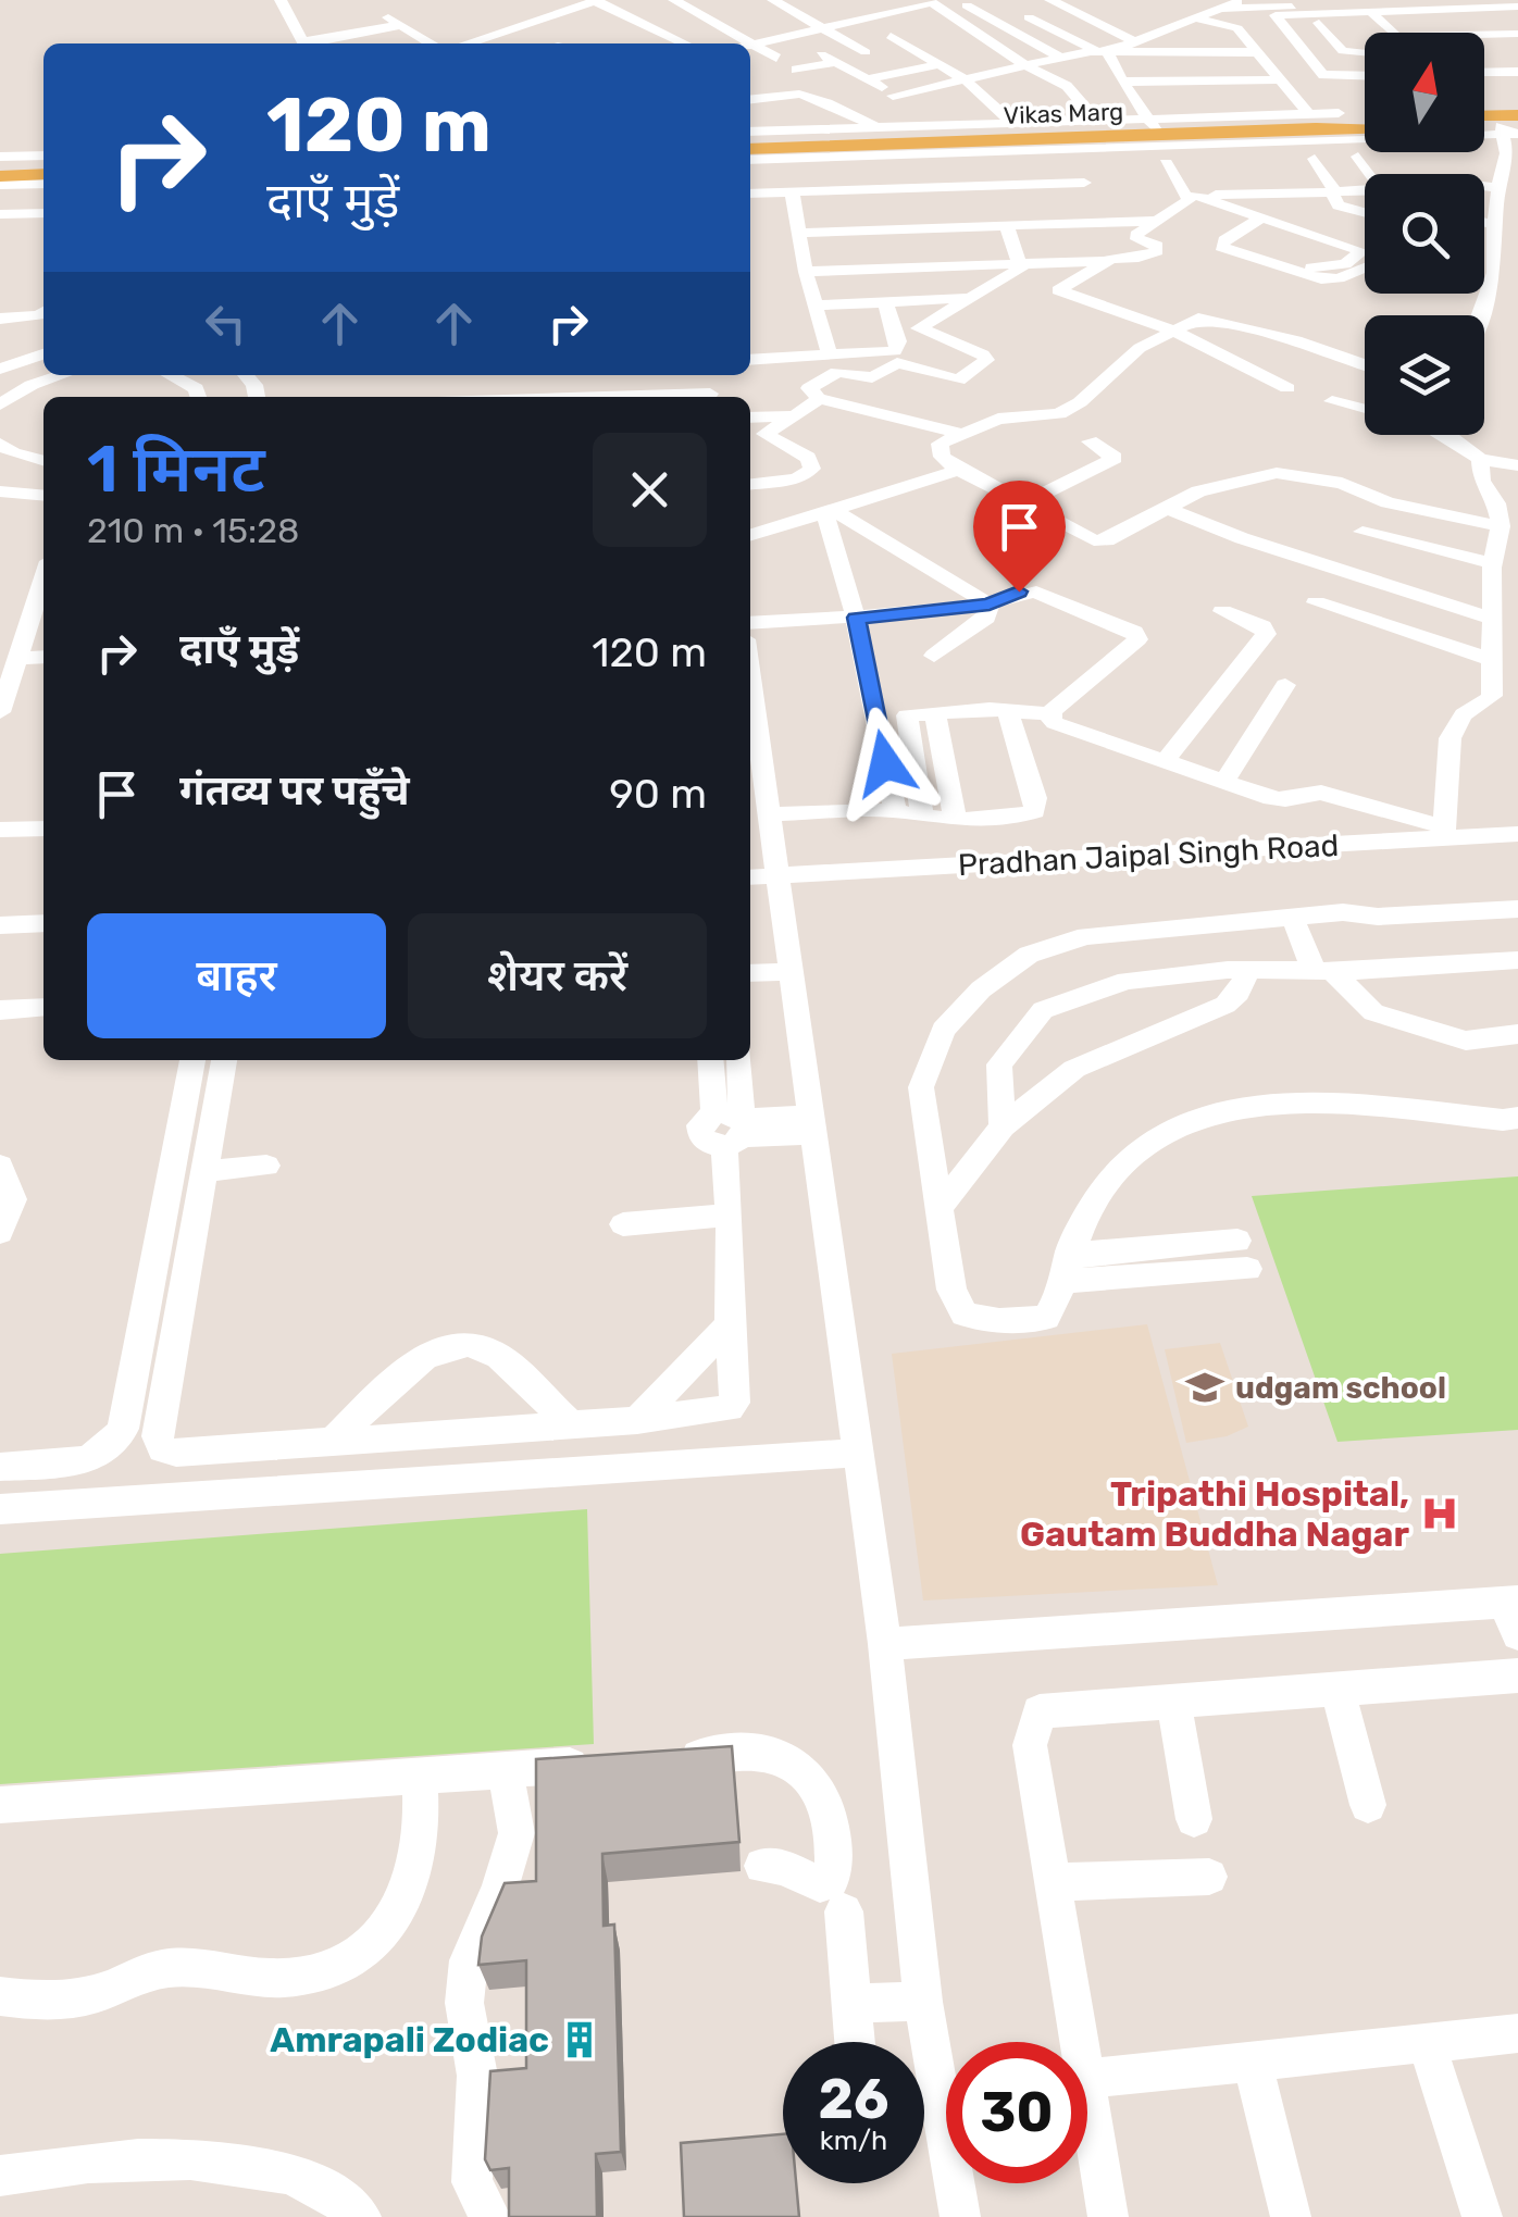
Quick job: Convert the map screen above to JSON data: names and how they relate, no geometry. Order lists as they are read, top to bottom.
{
  "streets": {
    "main road": ["Vikas Marg"],
    "street": ["Pradhan Jaipal Singh Road"]
  },
  "places": {
    "school or university": ["udgam school"],
    "hospital": ["Tripathi Hospital, Gautam Buddha Nagar"],
    "building": ["Amrapali Zodiac"]
  },
  "north": "top",
  "page": {
    "turn": ["120 m", "दाएँ मुड़ें"],
    "heading": ["1 मिनट", "210 m · 15:28"],
    "list": [
      {
        "name": "दाएँ मुड़ें",
        "value": "120 m"
      },
      {
        "name": "गंतव्य पर पहुँचे",
        "value": "90 m"
      }
    ],
    "buttons": ["बाहर", "शेयर करें"],
    "speed": "26 km/h",
    "limit": "30"
  }
}
